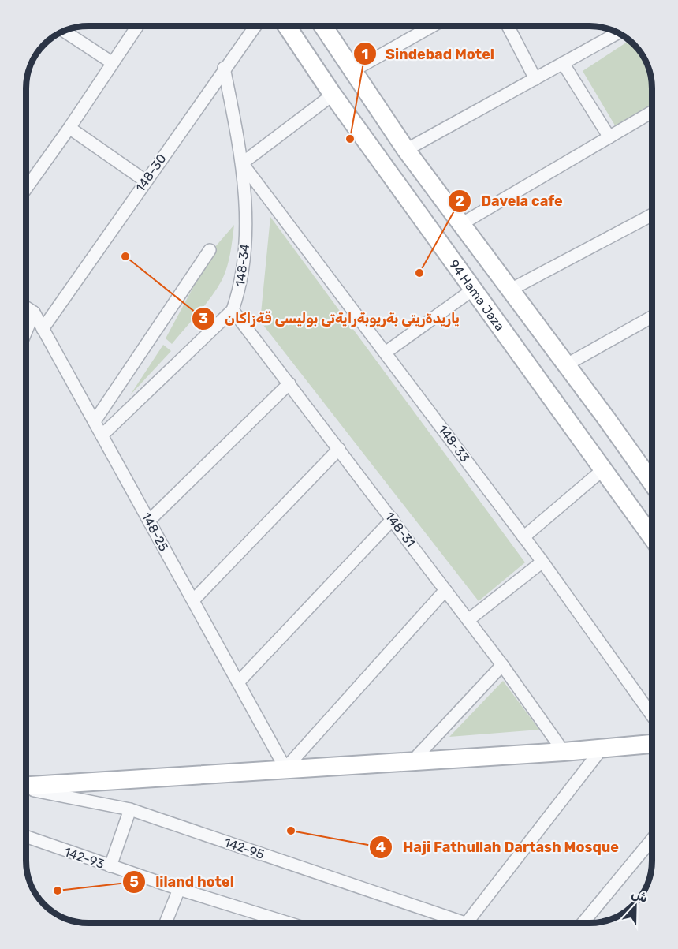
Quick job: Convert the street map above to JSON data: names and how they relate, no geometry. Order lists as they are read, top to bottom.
{
  "streets": {
    "main road": ["94 Hama Jaza"],
    "street": [
      "148-30",
      "148-34",
      "148-33",
      "148-31",
      "148-25",
      "142-95",
      "142-93"
    ]
  },
  "crossings": [
    ["148-30", "148-34"],
    ["148-30", "148-25"],
    ["148-34", "148-33"],
    ["148-34", "148-31"]
  ],
  "places": [
    "Sindebad Motel",
    "ياريدةريتى بةريوبةرايةتى بوليسى قةزاكان",
    "Davela cafe",
    "Haji Fathullah Dartash Mosque",
    "liland hotel"
  ],
  "north": "top"
}
